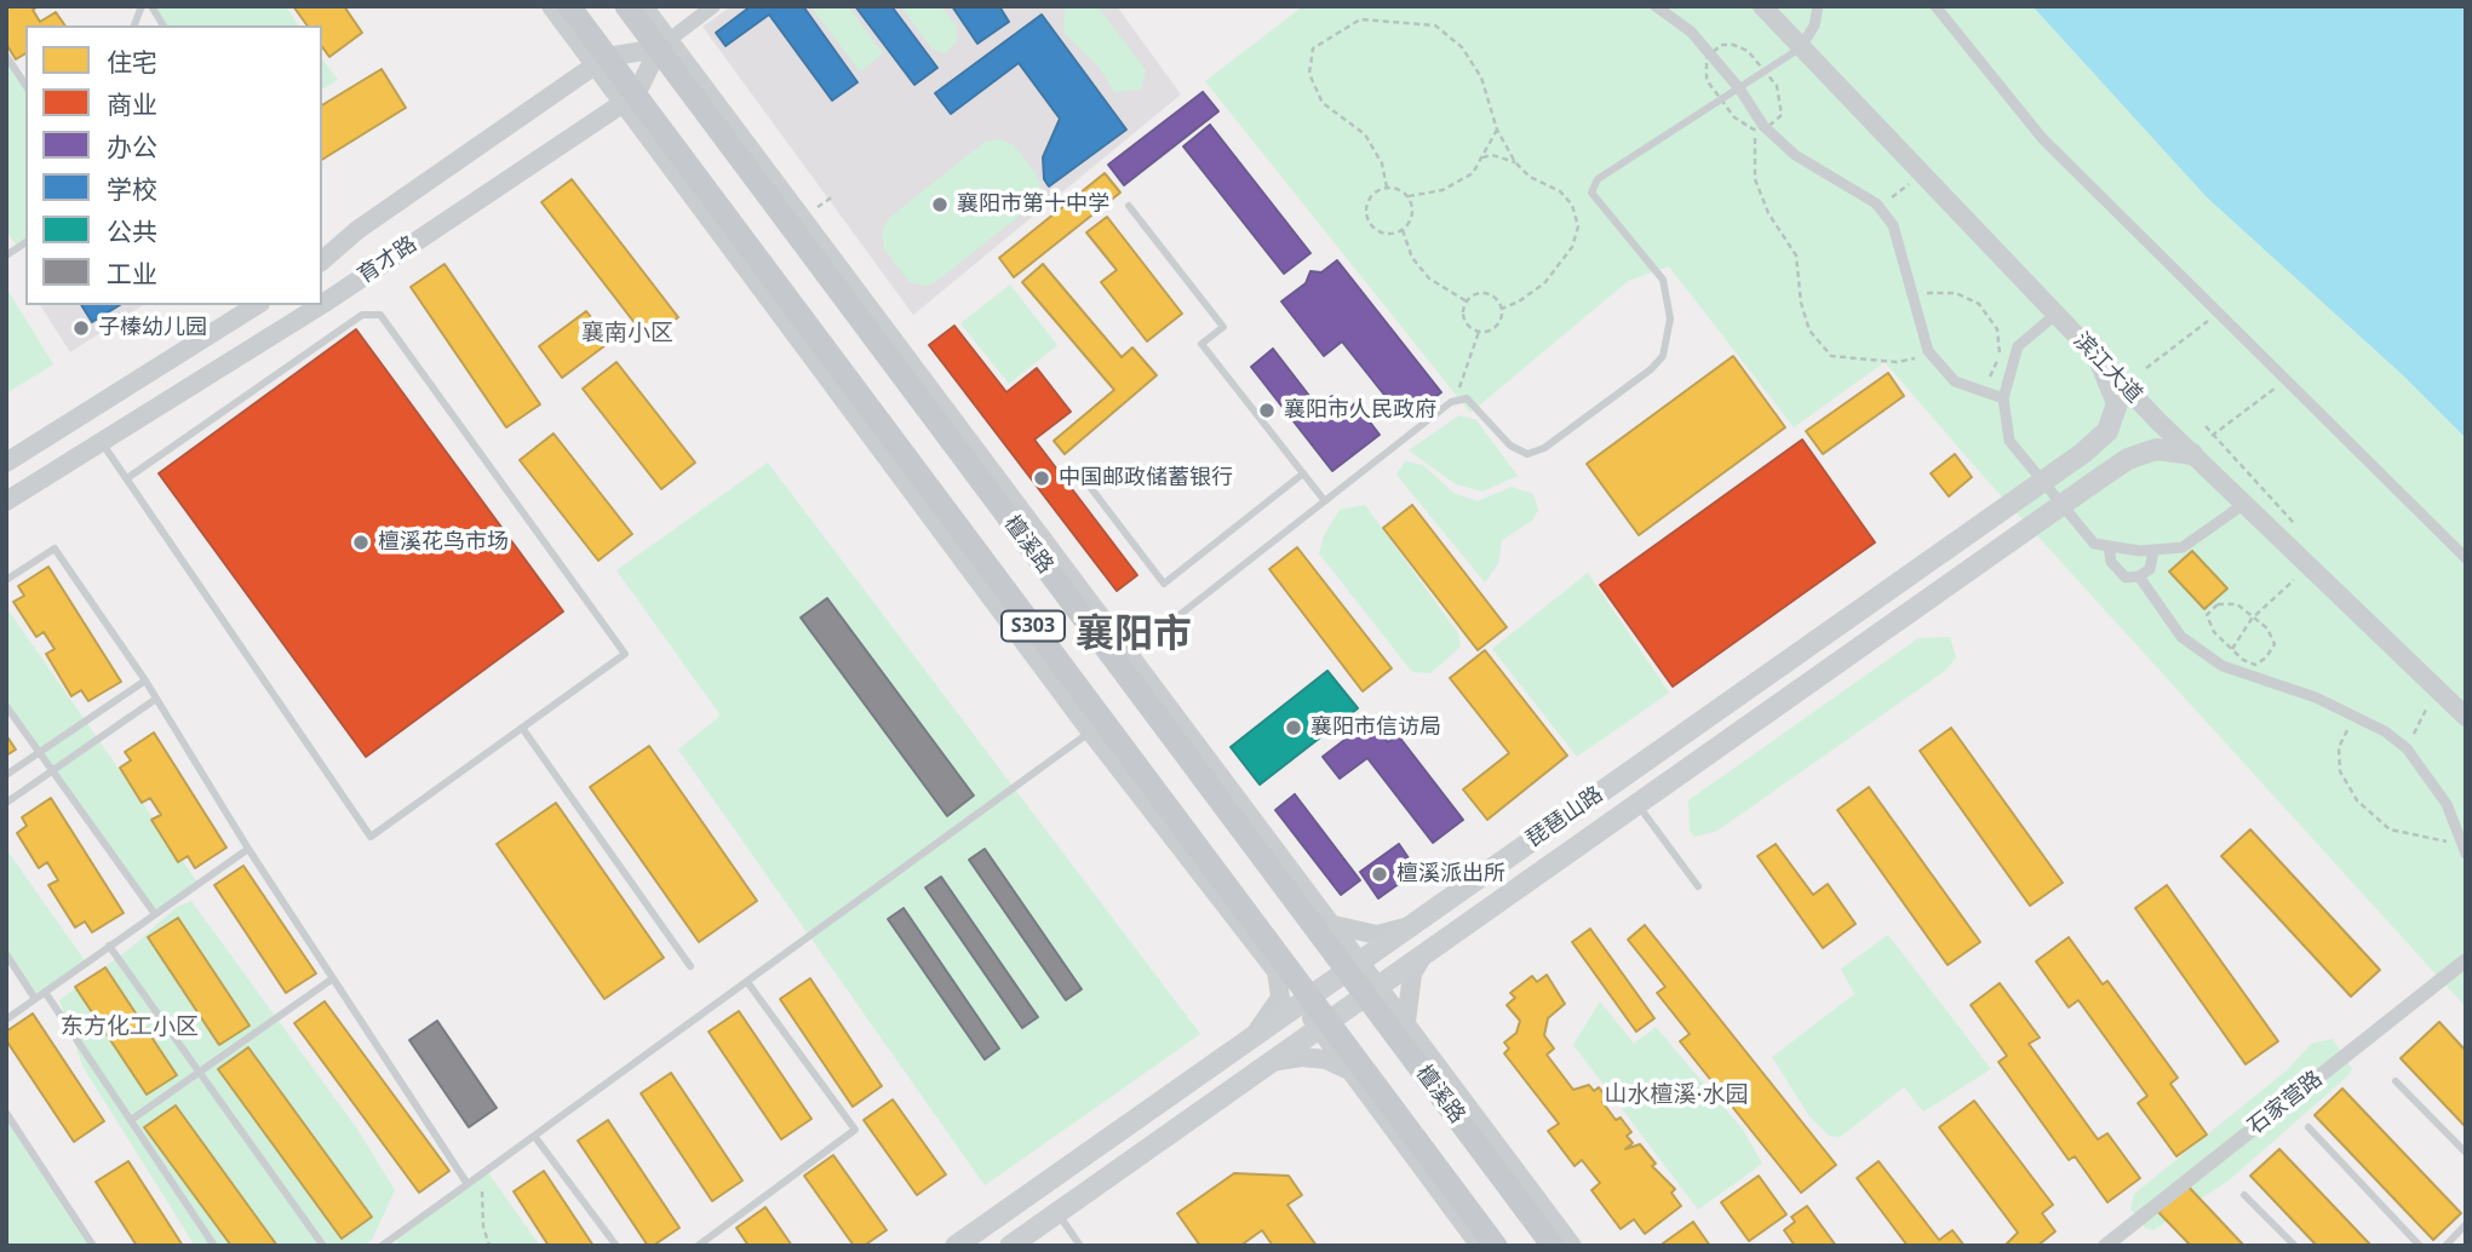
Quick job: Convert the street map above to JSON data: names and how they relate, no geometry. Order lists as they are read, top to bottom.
{
  "streets": {
    "main road": ["檀溪路", "S303", "琵琶山路"],
    "street": ["育才路", "滨江大道", "石家营路"]
  },
  "crossings": [
    ["育才路", "檀溪路"],
    ["滨江大道", "琵琶山路"],
    ["檀溪路", "琵琶山路"]
  ],
  "districts": [
    "襄南小区",
    "襄阳市",
    "东方化工小区",
    "山水檀溪·水园"
  ],
  "places": [
    "襄阳市第十中学",
    "子榛幼儿园",
    "襄阳市人民政府",
    "中国邮政储蓄银行",
    "檀溪花鸟市场",
    "襄阳市信访局",
    "檀溪派出所"
  ],
  "legend": [
    "住宅",
    "商业",
    "办公",
    "学校",
    "公共",
    "工业"
  ]
}
